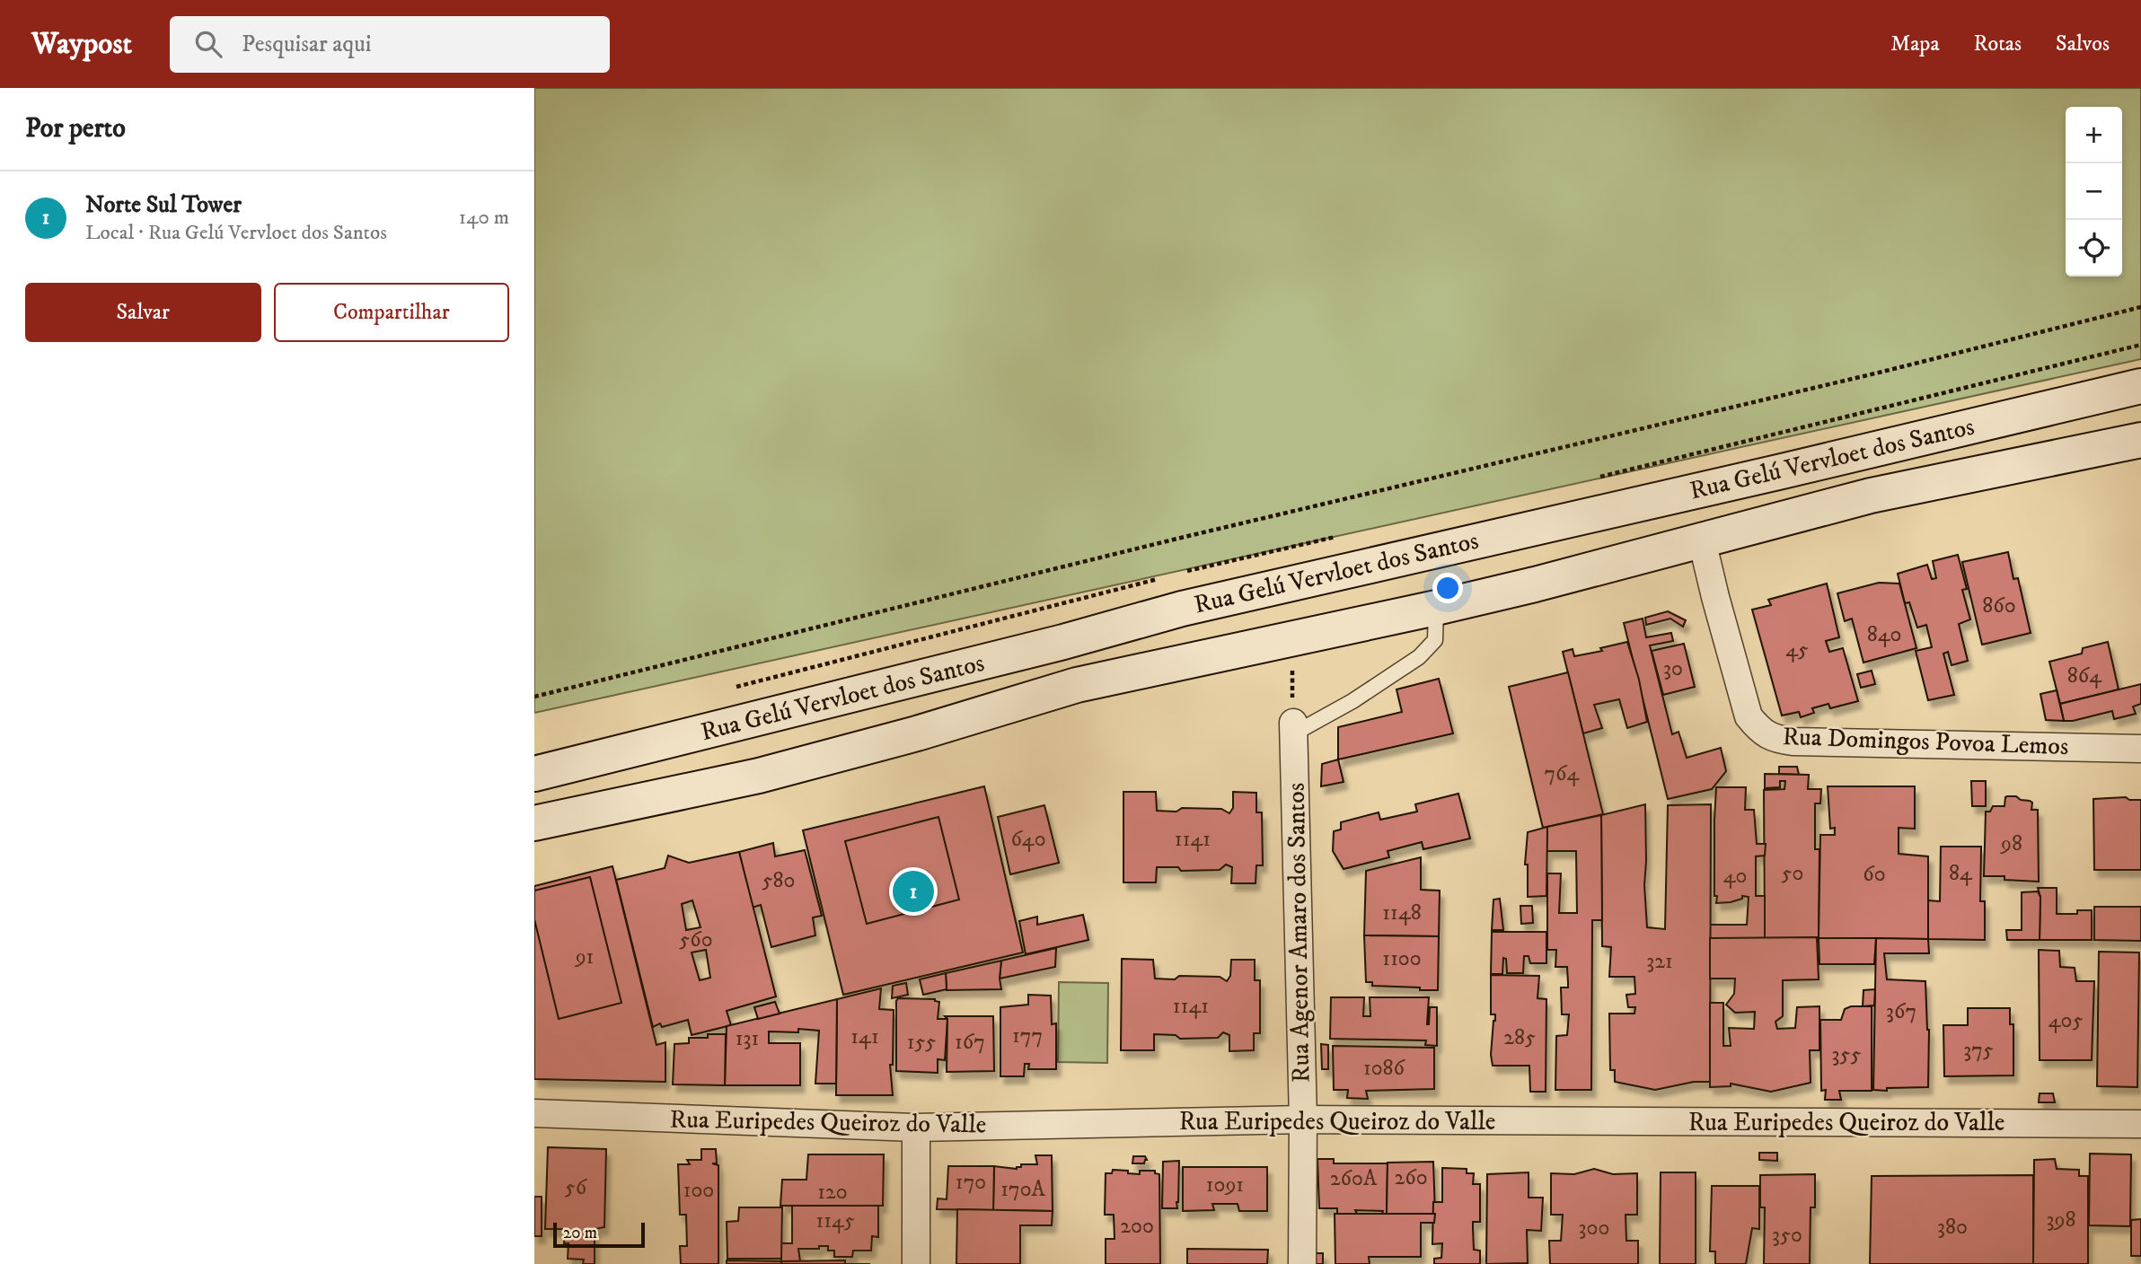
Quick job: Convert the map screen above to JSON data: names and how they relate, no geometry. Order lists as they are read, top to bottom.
{
  "streets": {
    "main road": ["Rua Gelú Vervloet dos Santos"],
    "street": ["Rua Domingos Povoa Lemos", "Rua Agenor Amaro dos Santos", "Rua Euripedes Queiroz do Valle"]
  },
  "crossings": [
    ["Rua Gelú Vervloet dos Santos", "Rua Domingos Povoa Lemos"],
    ["Rua Agenor Amaro dos Santos", "Rua Euripedes Queiroz do Valle"]
  ],
  "house_numbers": [
    "860",
    "840",
    "45",
    "30",
    "864",
    "764",
    "640",
    "1141",
    "98",
    "50",
    "84",
    "60",
    "40",
    "580",
    "1148",
    "560",
    "91",
    "1100",
    "321",
    "1141",
    "367",
    "405",
    "177",
    "141",
    "285",
    "131",
    "155",
    "167",
    "375",
    "355",
    "1086",
    "260",
    "260A",
    "170",
    "1091",
    "56",
    "170A",
    "100",
    "120",
    "398",
    "1145",
    "200",
    "380",
    "300",
    "350"
  ],
  "scale_bar": "20 m",
  "page": {
    "header": "Waypost",
    "search": "Pesquisar aqui",
    "nav": ["Mapa", "Rotas", "Salvos"],
    "heading": "Por perto",
    "map_buttons": ["+", "−"],
    "list": [
      {
        "mark": "1",
        "name": "Norte Sul Tower",
        "note": "Local · Rua Gelú Vervloet dos Santos",
        "value": "140 m"
      }
    ],
    "buttons": ["Salvar", "Compartilhar"],
    "pins": "1",
    "scale": "20 m"
  }
}
